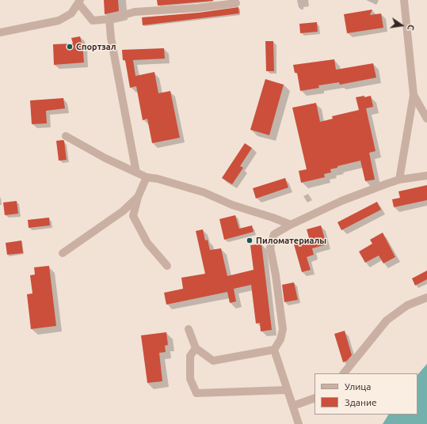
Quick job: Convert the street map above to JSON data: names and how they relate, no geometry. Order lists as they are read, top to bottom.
{
  "places": ["Спортзал", "Пиломатериалы"],
  "legend": ["Улица", "Здание"],
  "north": "right"
}
